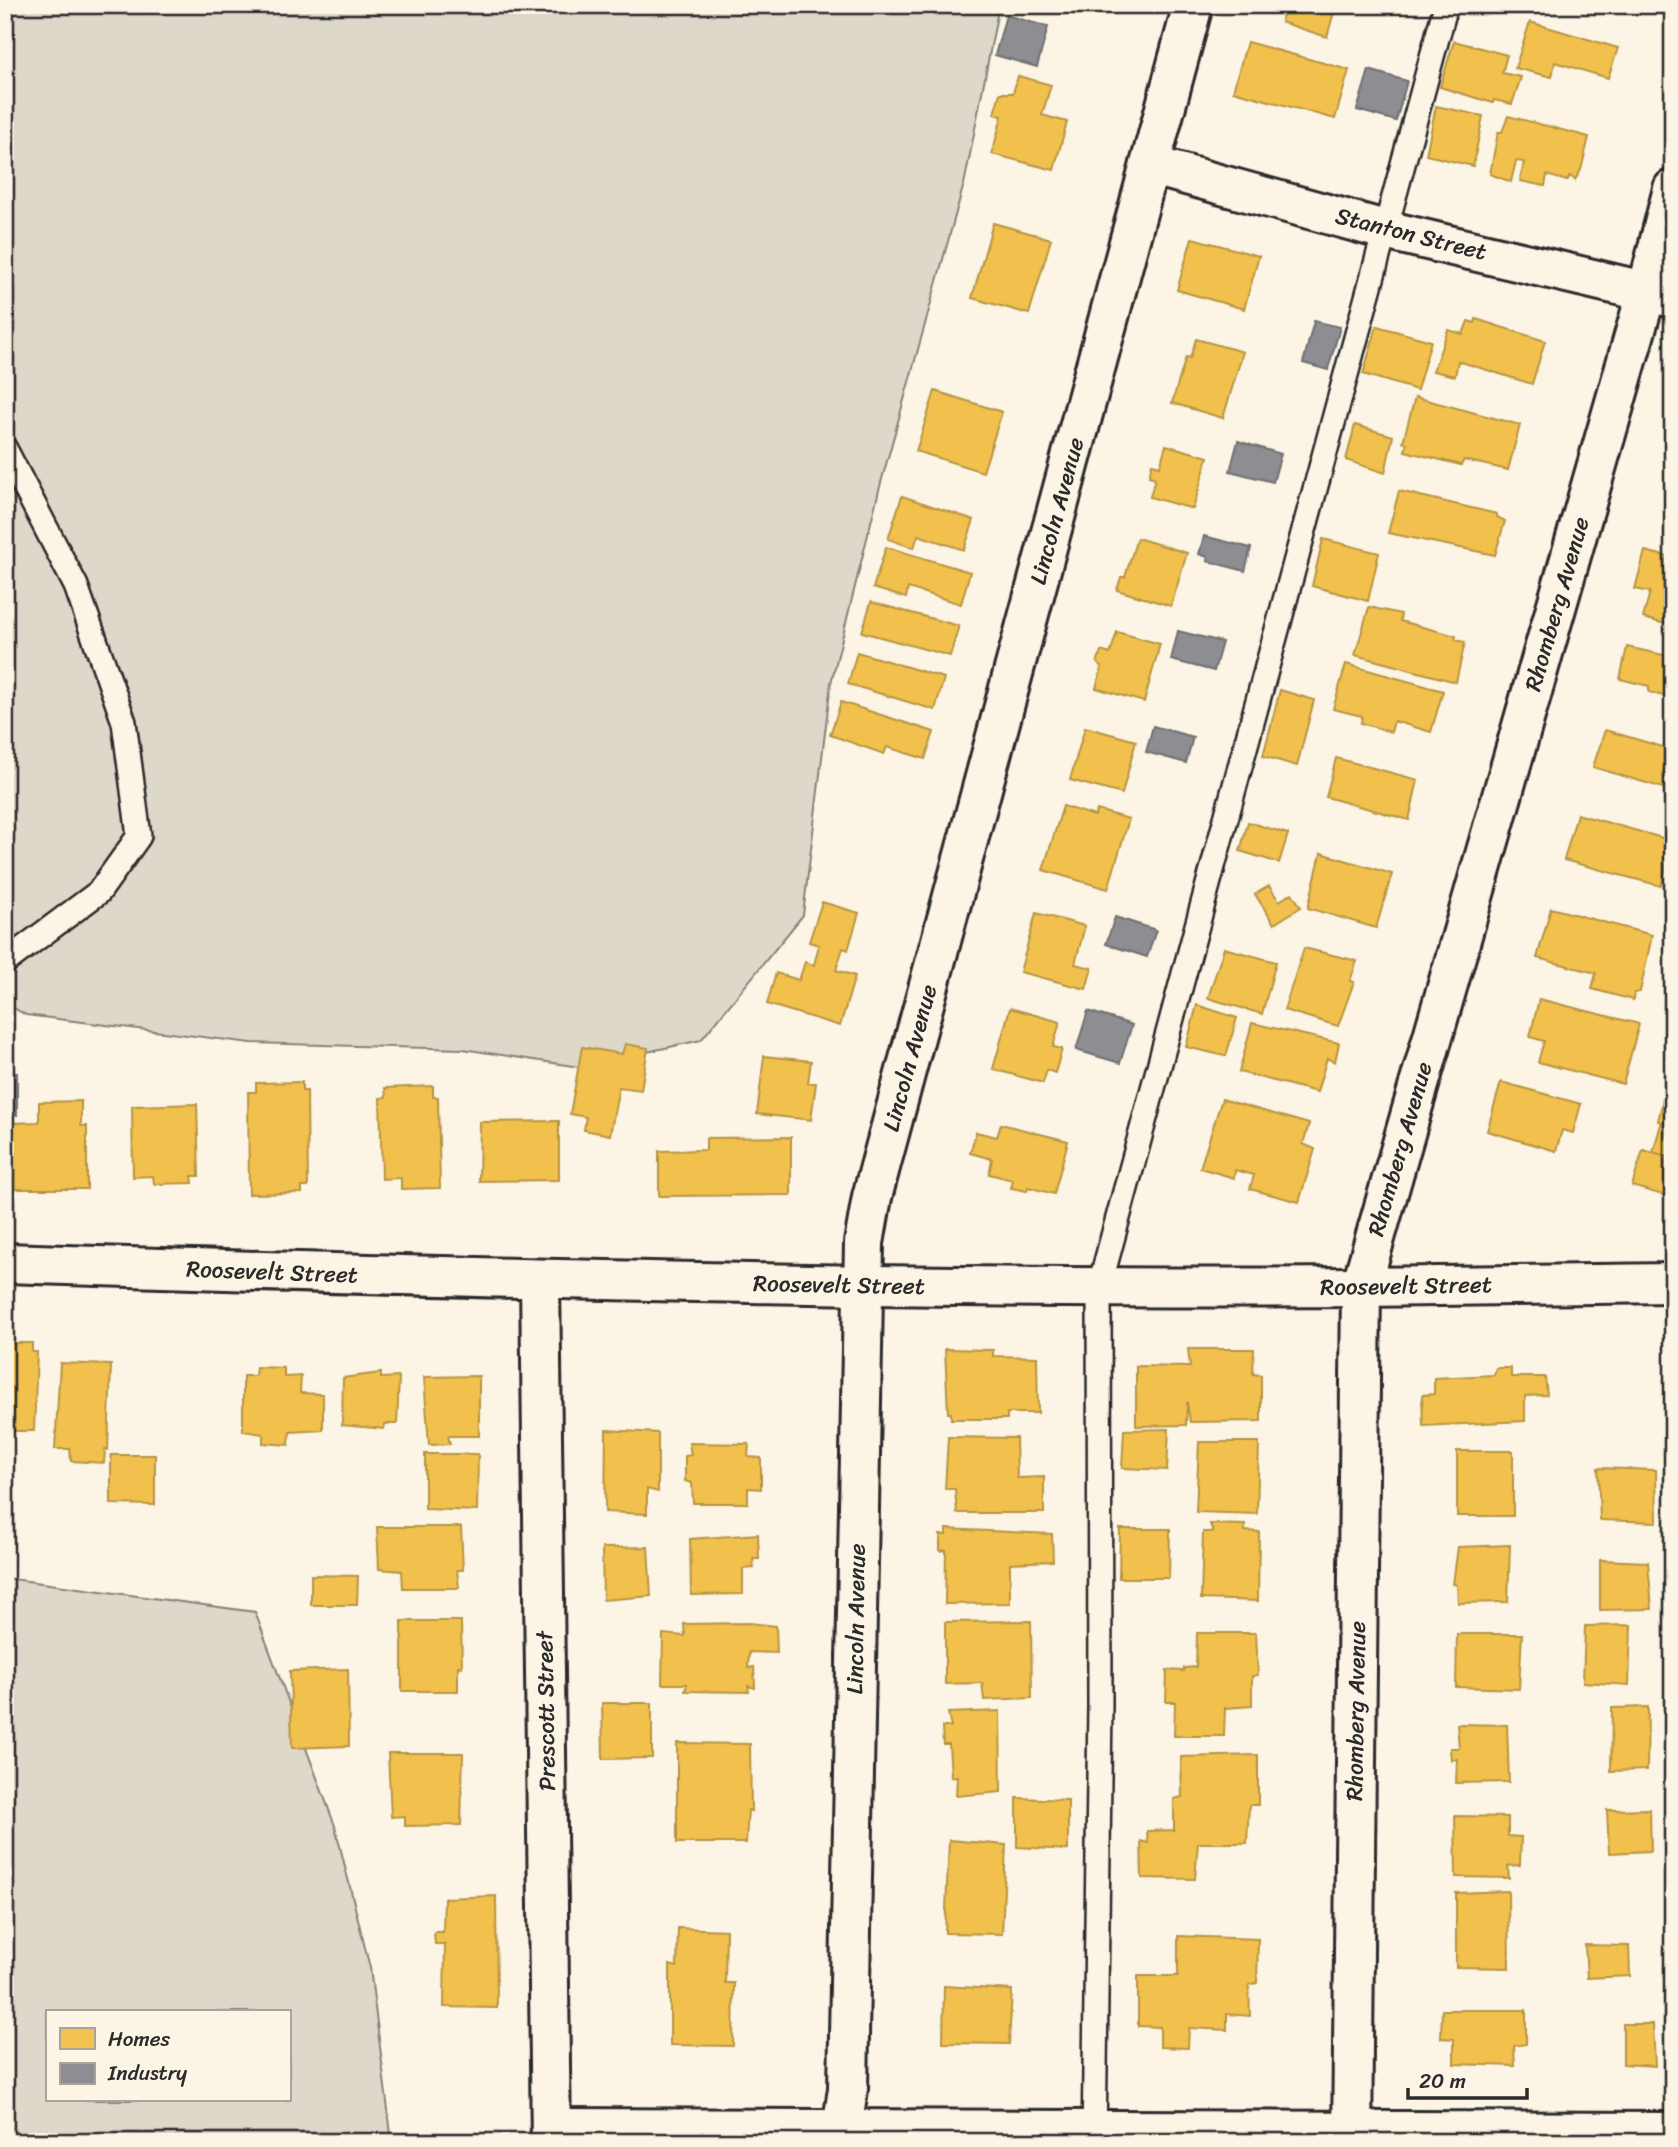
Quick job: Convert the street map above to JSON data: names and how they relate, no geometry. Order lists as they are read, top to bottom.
{
  "streets": {
    "street": [
      "Stanton Street",
      "Lincoln Avenue",
      "Rhomberg Avenue",
      "Roosevelt Street",
      "Prescott Street"
    ]
  },
  "crossings": [
    ["Stanton Street", "Lincoln Avenue"],
    ["Stanton Street", "Rhomberg Avenue"],
    ["Lincoln Avenue", "Roosevelt Street"],
    ["Rhomberg Avenue", "Roosevelt Street"],
    ["Roosevelt Street", "Prescott Street"]
  ],
  "legend": ["Homes", "Industry"],
  "scale_bar": "20 m"
}
